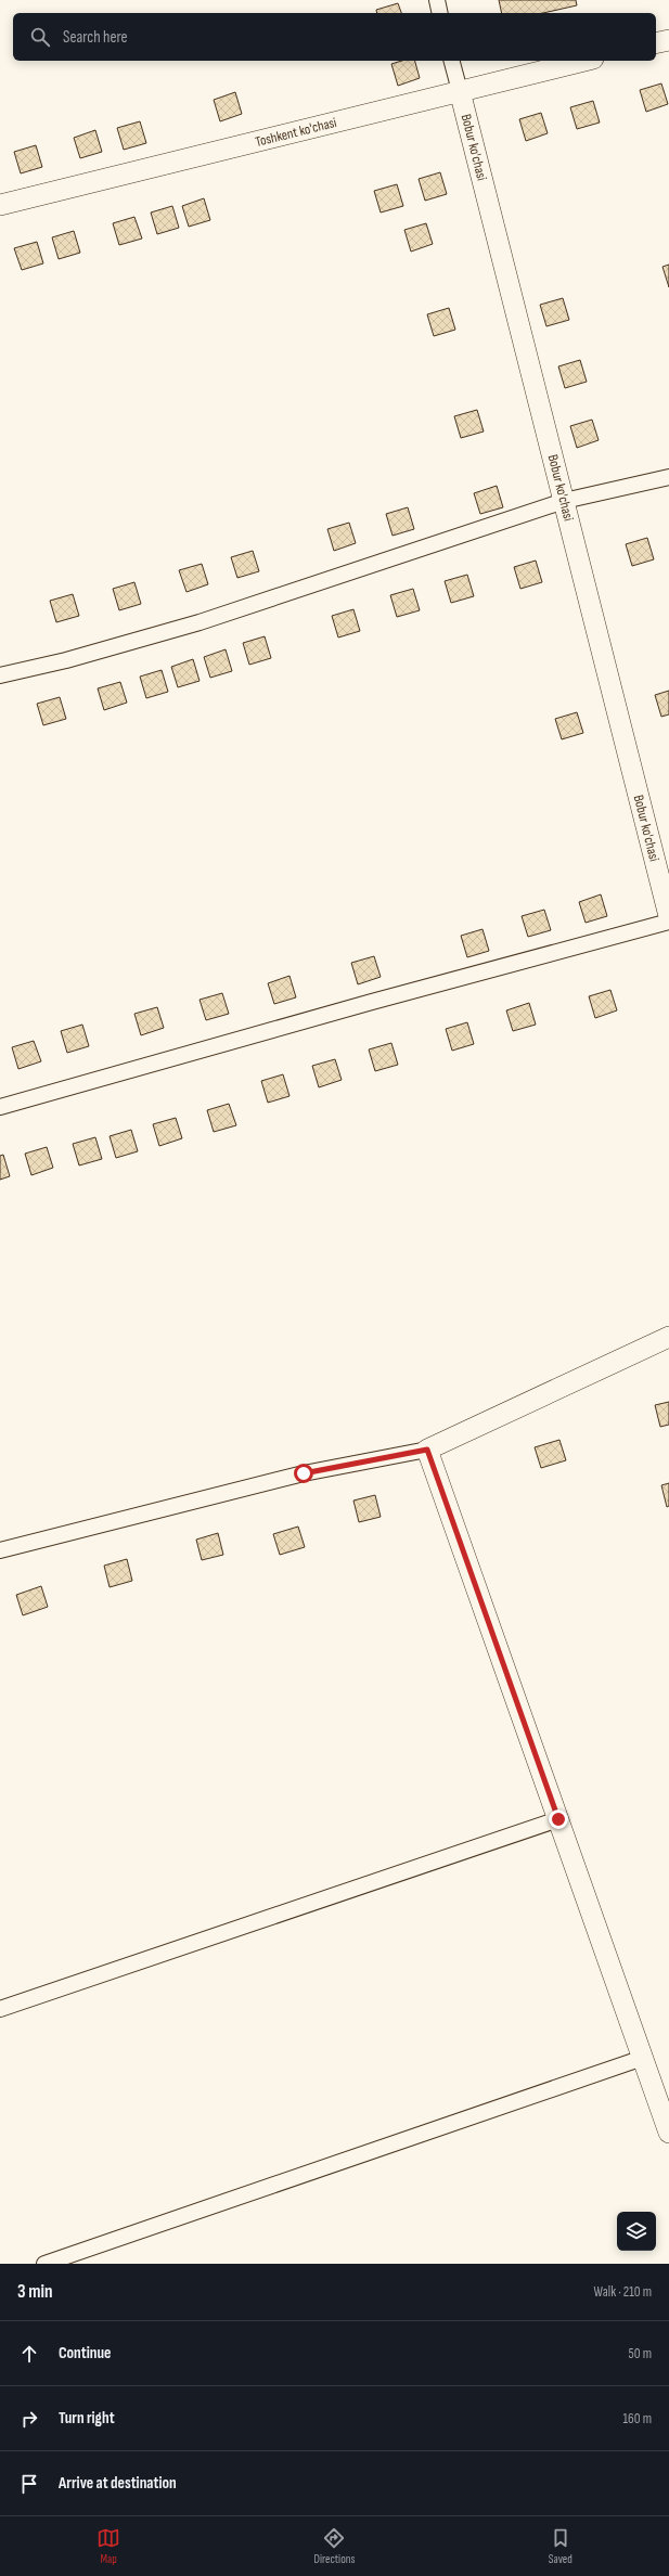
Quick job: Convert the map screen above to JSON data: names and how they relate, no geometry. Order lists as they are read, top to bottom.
{
  "streets": {
    "street": ["Toshkent ko'chasi", "Bobur ko'chasi"]
  },
  "crossings": [
    ["Toshkent ko'chasi", "Bobur ko'chasi"]
  ],
  "page": {
    "search": "Search here",
    "heading": ["3 min", "Walk · 210 m"],
    "list": [
      ["Continue", "50 m"],
      ["Turn right", "160 m"],
      "Arrive at destination"
    ],
    "nav": ["Map", "Directions", "Saved"]
  }
}
